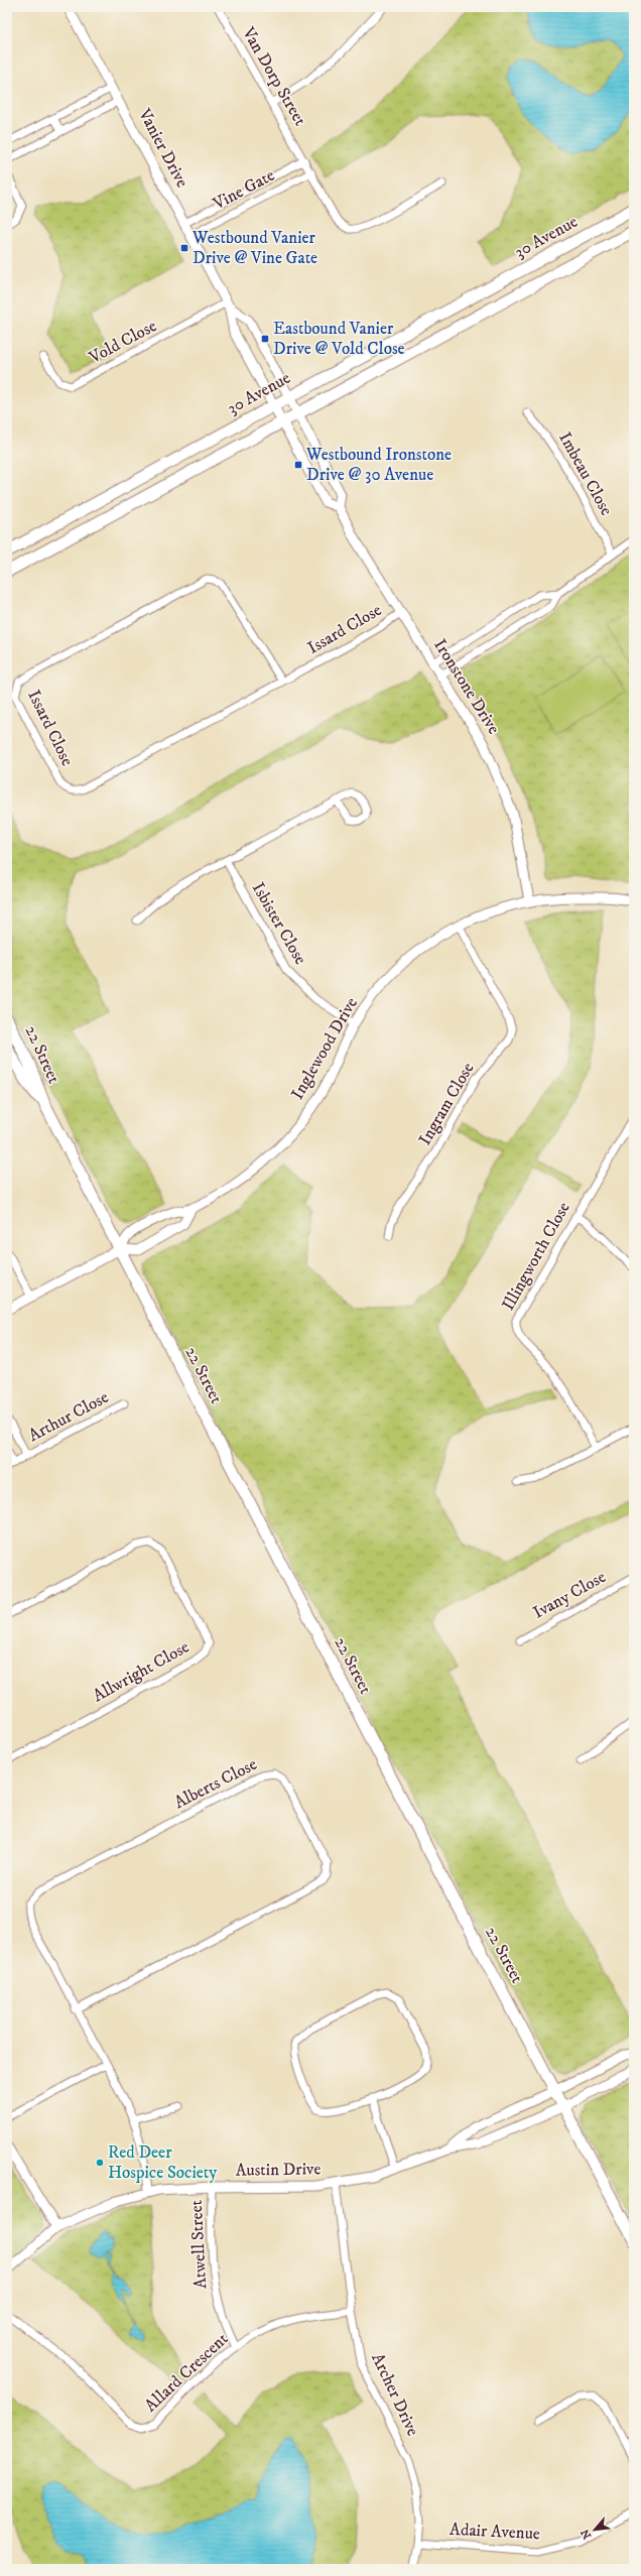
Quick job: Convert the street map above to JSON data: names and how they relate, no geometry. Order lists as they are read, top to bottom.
{
  "streets": {
    "main road": ["30 Avenue", "22 Street"],
    "street": [
      "Van Dorp Street",
      "Vanier Drive",
      "Vine Gate",
      "Vold Close",
      "Imbeau Close",
      "Issard Close",
      "Ironstone Drive",
      "Isbister Close",
      "Inglewood Drive",
      "Ingram Close",
      "Illingworth Close",
      "Arthur Close",
      "Ivany Close",
      "Allwright Close",
      "Alberts Close",
      "Austin Drive",
      "Atwell Street",
      "Allard Crescent",
      "Archer Drive",
      "Adair Avenue"
    ]
  },
  "crossings": [
    ["Van Dorp Street", "Vine Gate"],
    ["Vanier Drive", "Vine Gate"],
    ["Vanier Drive", "30 Avenue"],
    ["Vanier Drive", "Vold Close"],
    ["Vanier Drive", "Ironstone Drive"],
    ["30 Avenue", "Ironstone Drive"],
    ["Issard Close", "Ironstone Drive"],
    ["Ironstone Drive", "Inglewood Drive"],
    ["Isbister Close", "Inglewood Drive"],
    ["Inglewood Drive", "22 Street"],
    ["Inglewood Drive", "Ingram Close"],
    ["22 Street", "Austin Drive"],
    ["Alberts Close", "Austin Drive"],
    ["Austin Drive", "Atwell Street"],
    ["Austin Drive", "Archer Drive"],
    ["Atwell Street", "Allard Crescent"],
    ["Allard Crescent", "Archer Drive"],
    ["Archer Drive", "Adair Avenue"]
  ],
  "places": {
    "transit": ["Westbound Vanier Drive @ Vine Gate", "Eastbound Vanier Drive @ Vold Close", "Westbound Ironstone Drive @ 30 Avenue"],
    "other": ["Red Deer Hospice Society"]
  },
  "north": "bottom left"
}
